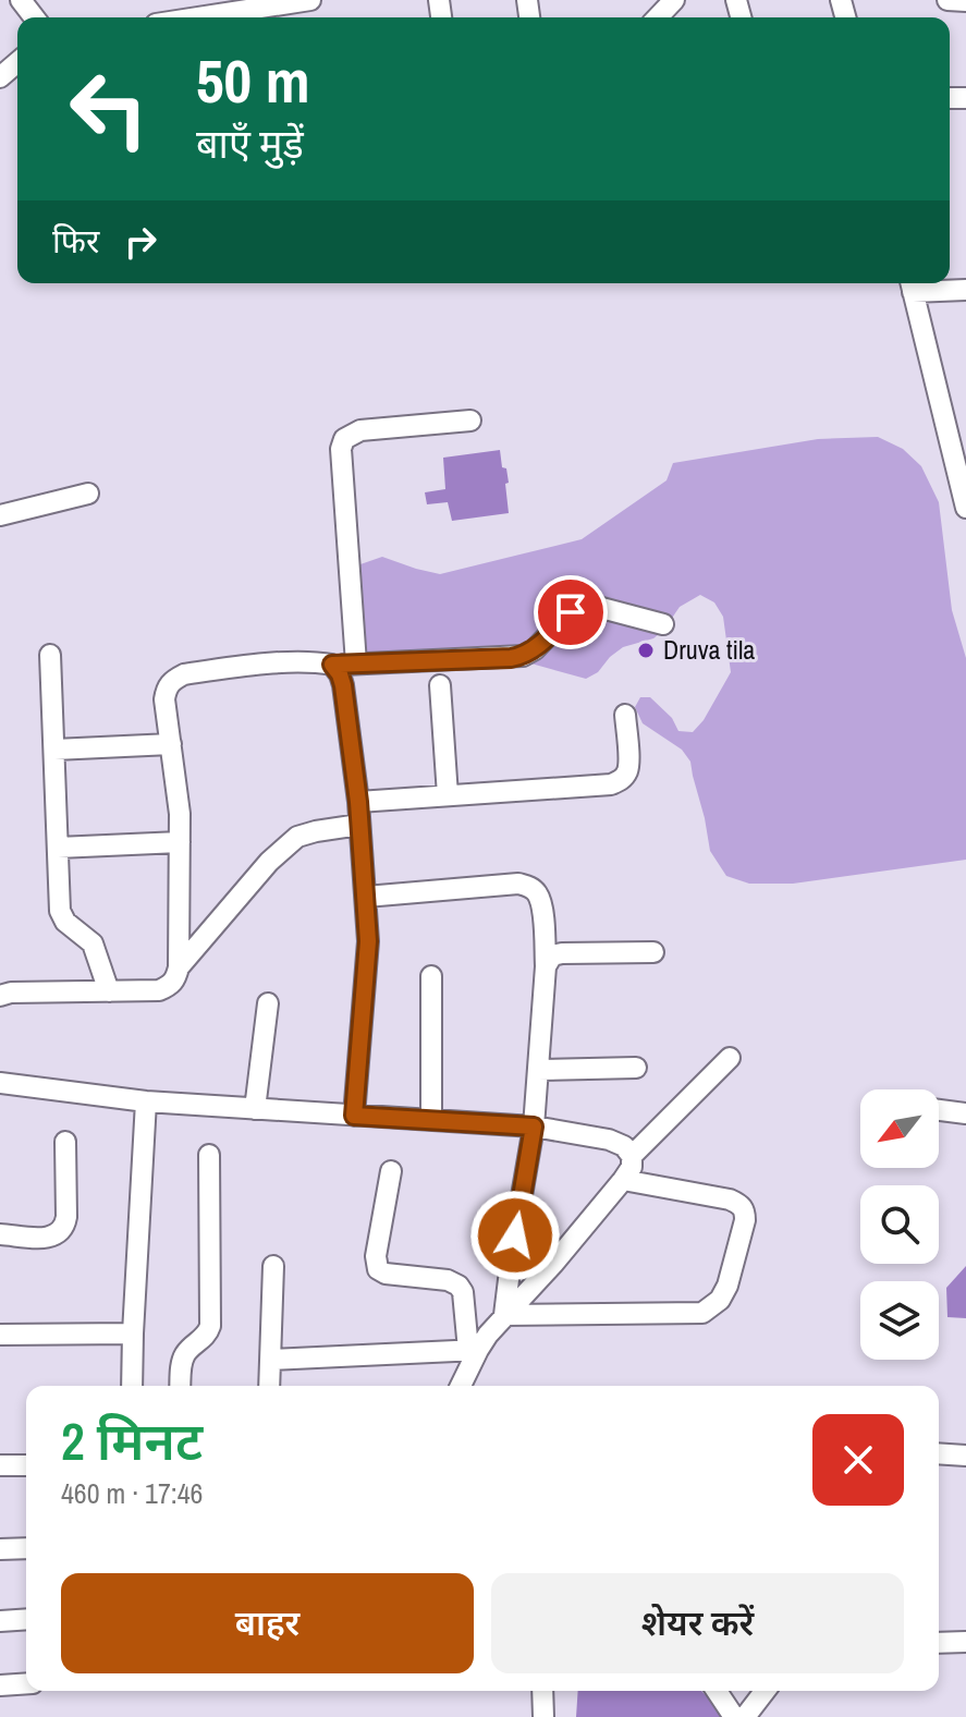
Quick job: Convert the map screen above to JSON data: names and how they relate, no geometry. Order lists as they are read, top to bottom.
{
  "places": ["Druva tila"],
  "north": "bottom left",
  "page": {
    "turn": ["50 m", "बाएँ मुड़ें"],
    "then": "फिर",
    "heading": ["2 मिनट", "460 m · 17:46"],
    "buttons": ["बाहर", "शेयर करें"]
  }
}
